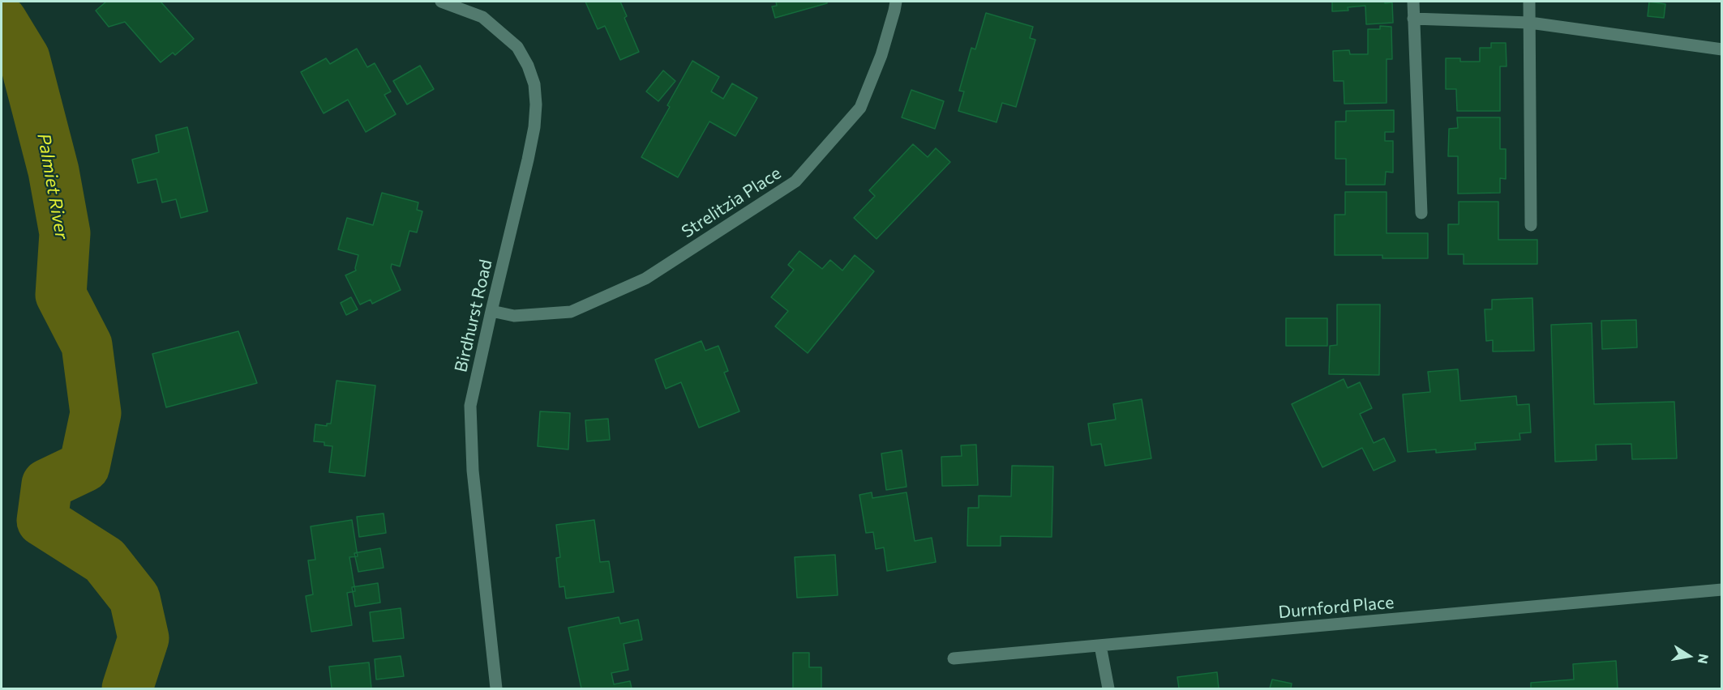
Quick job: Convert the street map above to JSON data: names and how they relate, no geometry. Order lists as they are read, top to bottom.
{
  "streets": {
    "street": ["Strelitzia Place", "Birdhurst Road", "Durnford Place"]
  },
  "crossings": [
    ["Strelitzia Place", "Birdhurst Road"]
  ],
  "water": ["Palmiet River"],
  "north": "right"
}
